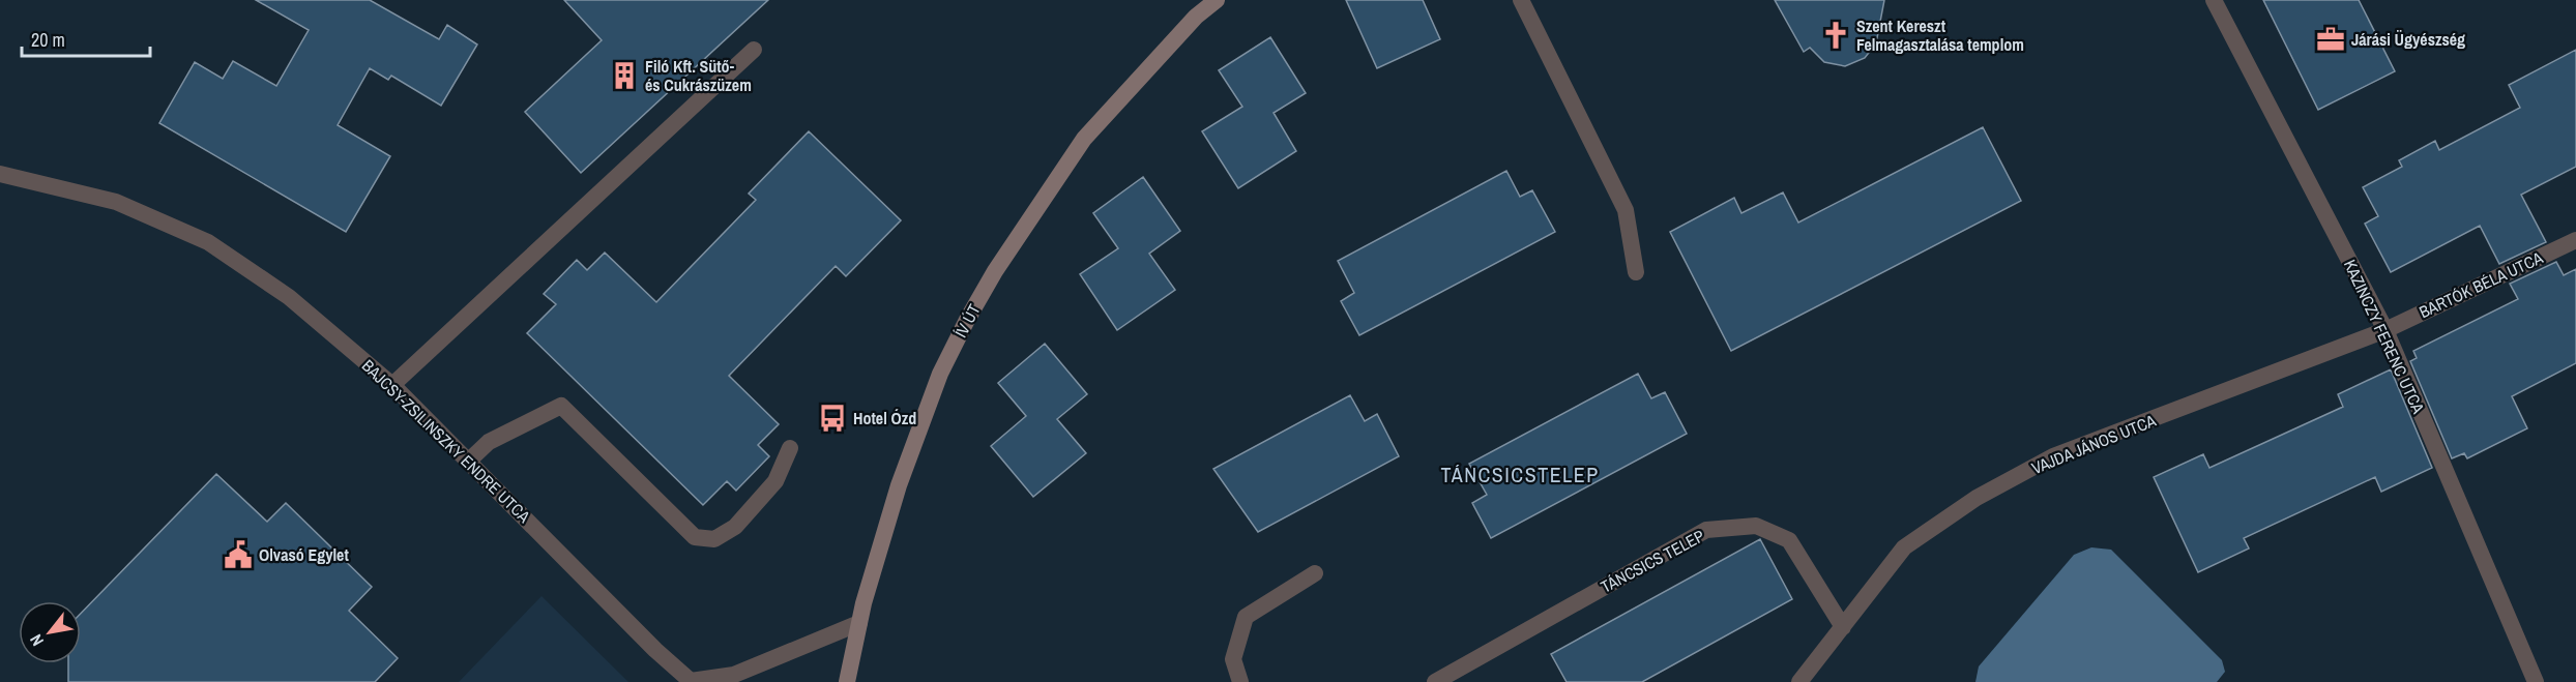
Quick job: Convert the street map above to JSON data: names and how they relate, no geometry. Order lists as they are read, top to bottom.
{
  "streets": {
    "main road": ["ÍV ÚT"],
    "street": [
      "BARTÓK BÉLA UTCA",
      "KAZINCZY FERENC UTCA",
      "BAJCSY-ZSILINSZKY ENDRE UTCA",
      "VAJDA JÁNOS UTCA",
      "TÁNCSICS TELEP"
    ]
  },
  "crossings": [
    ["BARTÓK BÉLA UTCA", "KAZINCZY FERENC UTCA"],
    ["BARTÓK BÉLA UTCA", "VAJDA JÁNOS UTCA"],
    ["KAZINCZY FERENC UTCA", "VAJDA JÁNOS UTCA"],
    ["VAJDA JÁNOS UTCA", "TÁNCSICS TELEP"]
  ],
  "districts": ["TÁNCSICSTELEP"],
  "places": {
    "church": ["Szent Kereszt Felmagasztalása templom"],
    "office": ["Járási Ügyészség"],
    "building": ["Filó Kft. Sütő- és Cukrászüzem"],
    "bus stop": ["Hotel Ózd"],
    "public building": ["Olvasó Egylet"]
  },
  "scale_bar": "20 m",
  "north": "bottom left"
}
